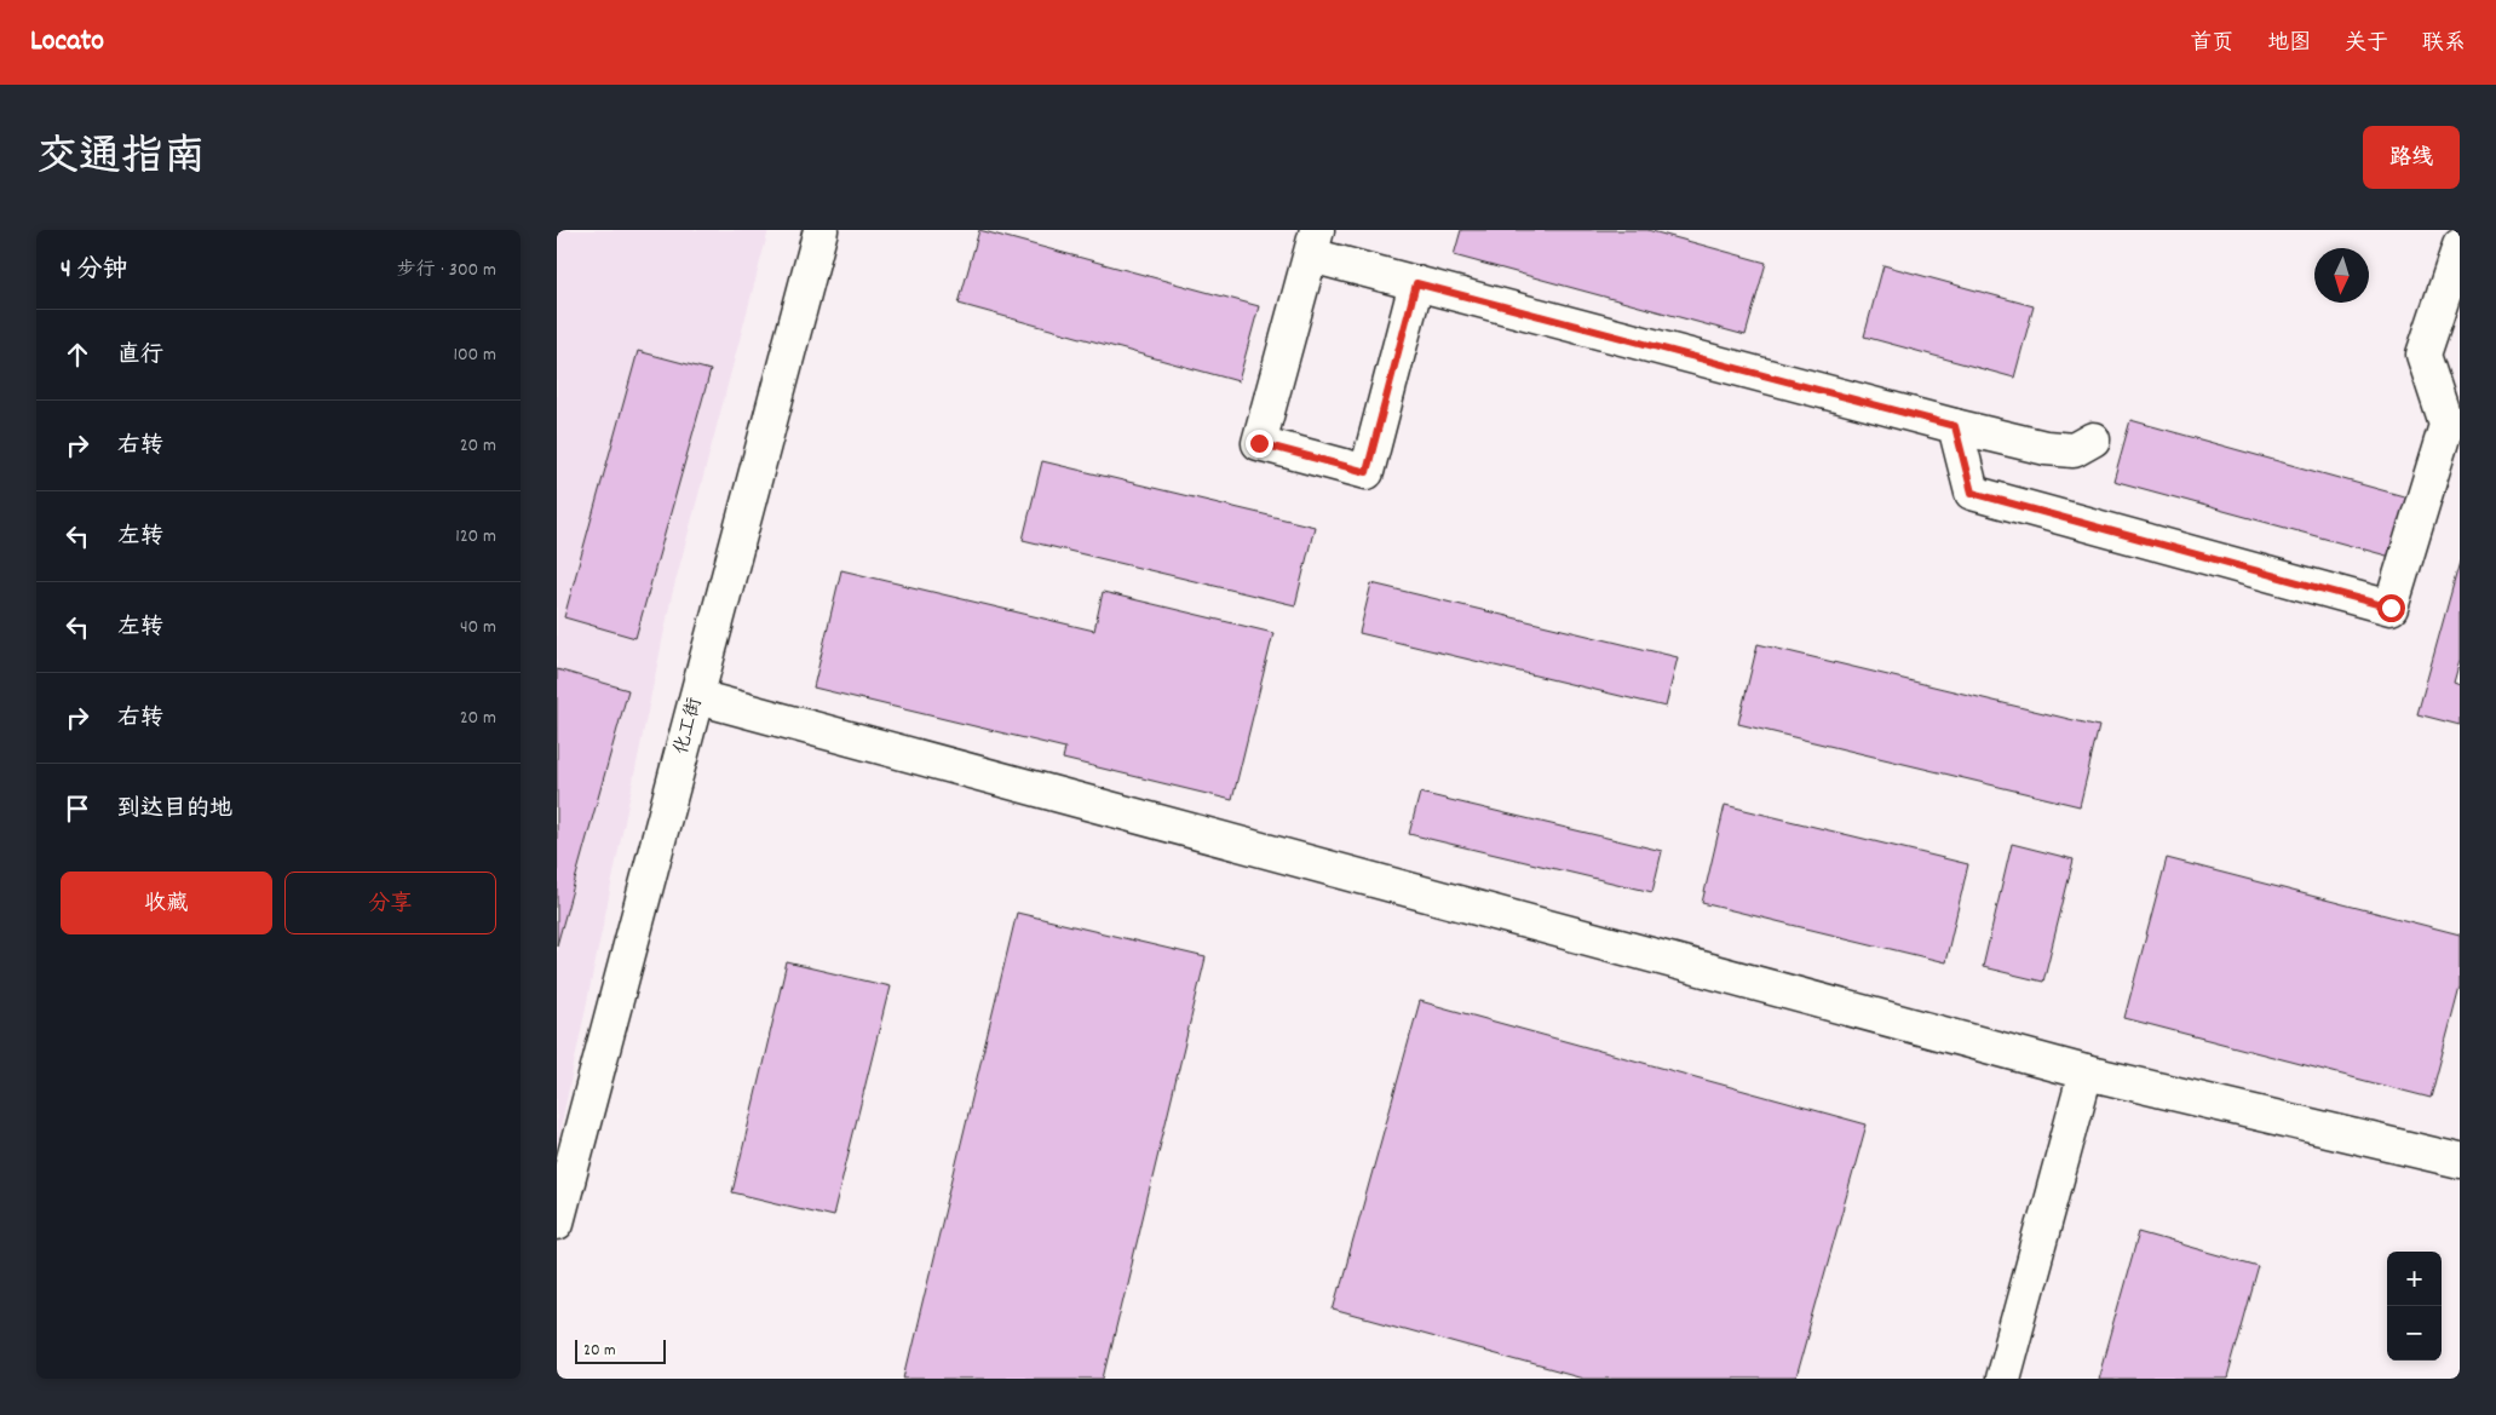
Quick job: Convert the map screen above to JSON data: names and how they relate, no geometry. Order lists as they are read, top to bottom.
{
  "streets": {
    "street": ["化工街"]
  },
  "scale_bar": "20 m",
  "north": "bottom",
  "page": {
    "header": "Locato",
    "nav": [
      "首页",
      "地图",
      "关于",
      "联系"
    ],
    "title": "交通指南",
    "buttons": [
      "路线",
      ["收藏", "分享"]
    ],
    "heading": ["4 分钟", "步行 · 300 m"],
    "list": [
      ["直行", "100 m"],
      ["右转", "20 m"],
      ["左转", "120 m"],
      ["左转", "40 m"],
      ["右转", "20 m"],
      "到达目的地"
    ],
    "map_buttons": ["+", "−"],
    "scale": "20 m"
  }
}
